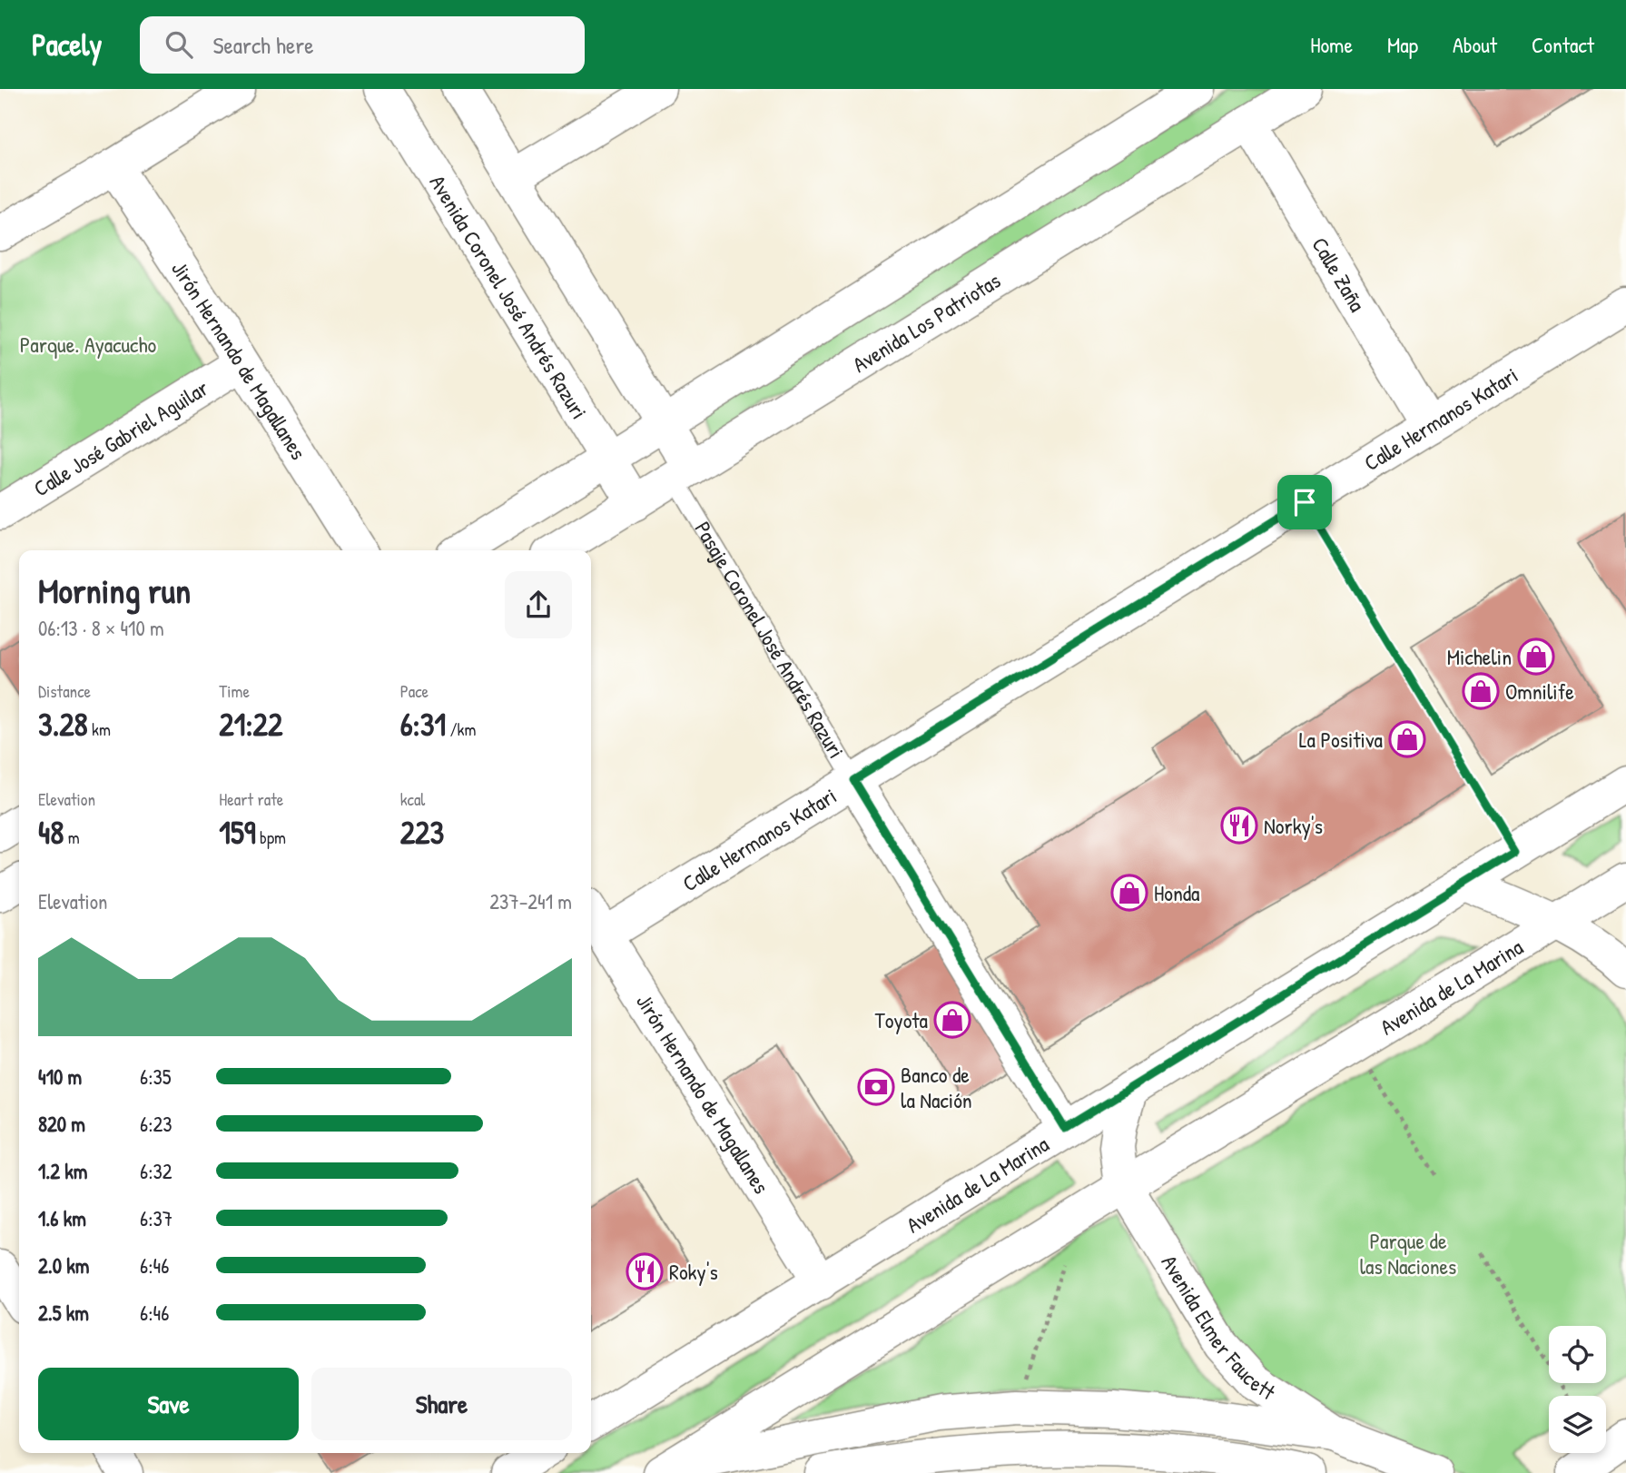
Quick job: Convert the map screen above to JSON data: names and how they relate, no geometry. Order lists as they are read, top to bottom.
{
  "streets": {
    "main road": [
      "Calle Zaña",
      "Avenida Coronel José Andrés Razuri",
      "Avenida Los Patriotas",
      "Jirón Hernando de Magallanes",
      "Calle Hermanos Katari",
      "Calle José Gabriel Aguilar",
      "Pasaje Coronel José Andrés Razuri",
      "Avenida de La Marina",
      "Avenida Elmer Faucett"
    ]
  },
  "crossings": [
    ["Calle Zaña", "Avenida Los Patriotas"],
    ["Calle Zaña", "Calle Hermanos Katari"],
    ["Avenida Coronel José Andrés Razuri", "Avenida Los Patriotas"],
    ["Avenida Los Patriotas", "Pasaje Coronel José Andrés Razuri"],
    ["Jirón Hernando de Magallanes", "Calle Hermanos Katari"],
    ["Jirón Hernando de Magallanes", "Calle José Gabriel Aguilar"],
    ["Jirón Hernando de Magallanes", "Avenida de La Marina"],
    ["Calle Hermanos Katari", "Pasaje Coronel José Andrés Razuri"],
    ["Pasaje Coronel José Andrés Razuri", "Avenida de La Marina"],
    ["Avenida de La Marina", "Avenida Elmer Faucett"]
  ],
  "parks": ["Parque. Ayacucho", "Parque de las Naciones"],
  "places": {
    "shop": [
      "Michelin",
      "Omnilife",
      "La Positiva",
      "Honda",
      "Toyota"
    ],
    "restaurant": ["Norky's", "Roky's"],
    "bank": ["Banco de la Nación"]
  },
  "page": {
    "header": "Pacely",
    "search": "Search here",
    "nav": [
      "Home",
      "Map",
      "About",
      "Contact"
    ],
    "heading": ["Morning run", "06:13 · 8 × 410 m"],
    "stats": [
      ["Distance", "3.28 km"],
      ["Time", "21:22"],
      ["Pace", "6:31 /km"],
      ["Elevation", "48 m"],
      ["Heart rate", "159 bpm"],
      ["kcal", "223"]
    ],
    "chart": ["Elevation", "237–241 m"],
    "list": [
      {
        "name": "410 m",
        "note": "6:35"
      },
      {
        "name": "820 m",
        "note": "6:23"
      },
      {
        "name": "1.2 km",
        "note": "6:32"
      },
      {
        "name": "1.6 km",
        "note": "6:37"
      },
      {
        "name": "2.0 km",
        "note": "6:46"
      },
      {
        "name": "2.5 km",
        "note": "6:46"
      }
    ],
    "buttons": ["Save", "Share"]
  }
}
